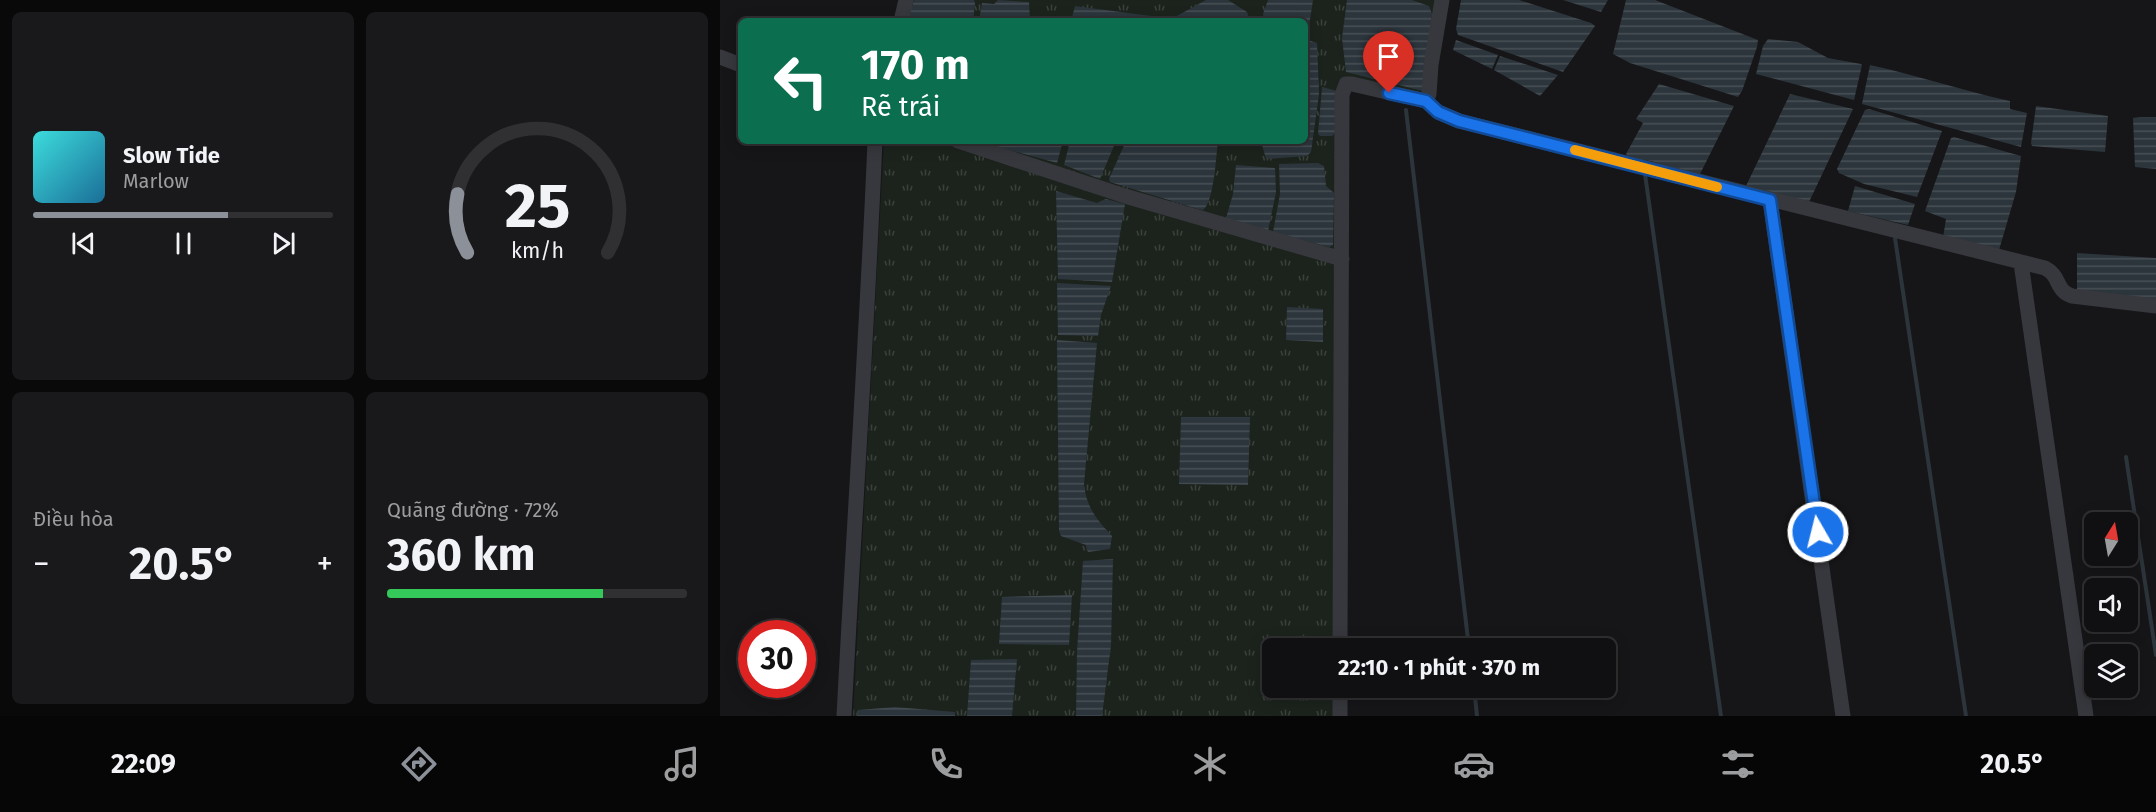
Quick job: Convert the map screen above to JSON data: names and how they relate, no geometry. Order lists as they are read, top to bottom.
{
  "north": "top",
  "page": {
    "turn": ["170 m", "Rẽ trái"],
    "song": ["Slow Tide", "Marlow"],
    "tile": [
      "Điều hòa",
      ["Quãng đường · 72%", "360 km"]
    ],
    "heat": ["−", "20.5°", "+"],
    "limit": "30",
    "trip": "22:10 · 1 phút · 370 m",
    "tabs": ["22:09", "20.5°"],
    "gauge": ["25", "km/h"]
  }
}
